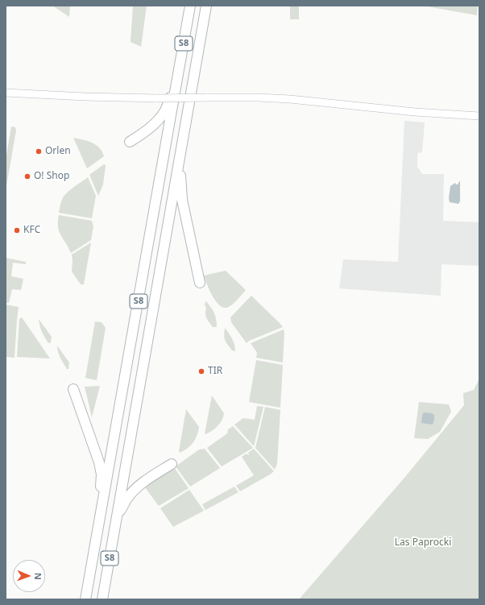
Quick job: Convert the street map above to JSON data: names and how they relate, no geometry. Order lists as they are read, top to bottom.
{
  "streets": {
    "highway": ["S8"]
  },
  "parks": ["Las Paprocki"],
  "places": [
    "Orlen",
    "O! Shop",
    "KFC",
    "TIR"
  ],
  "north": "right"
}
